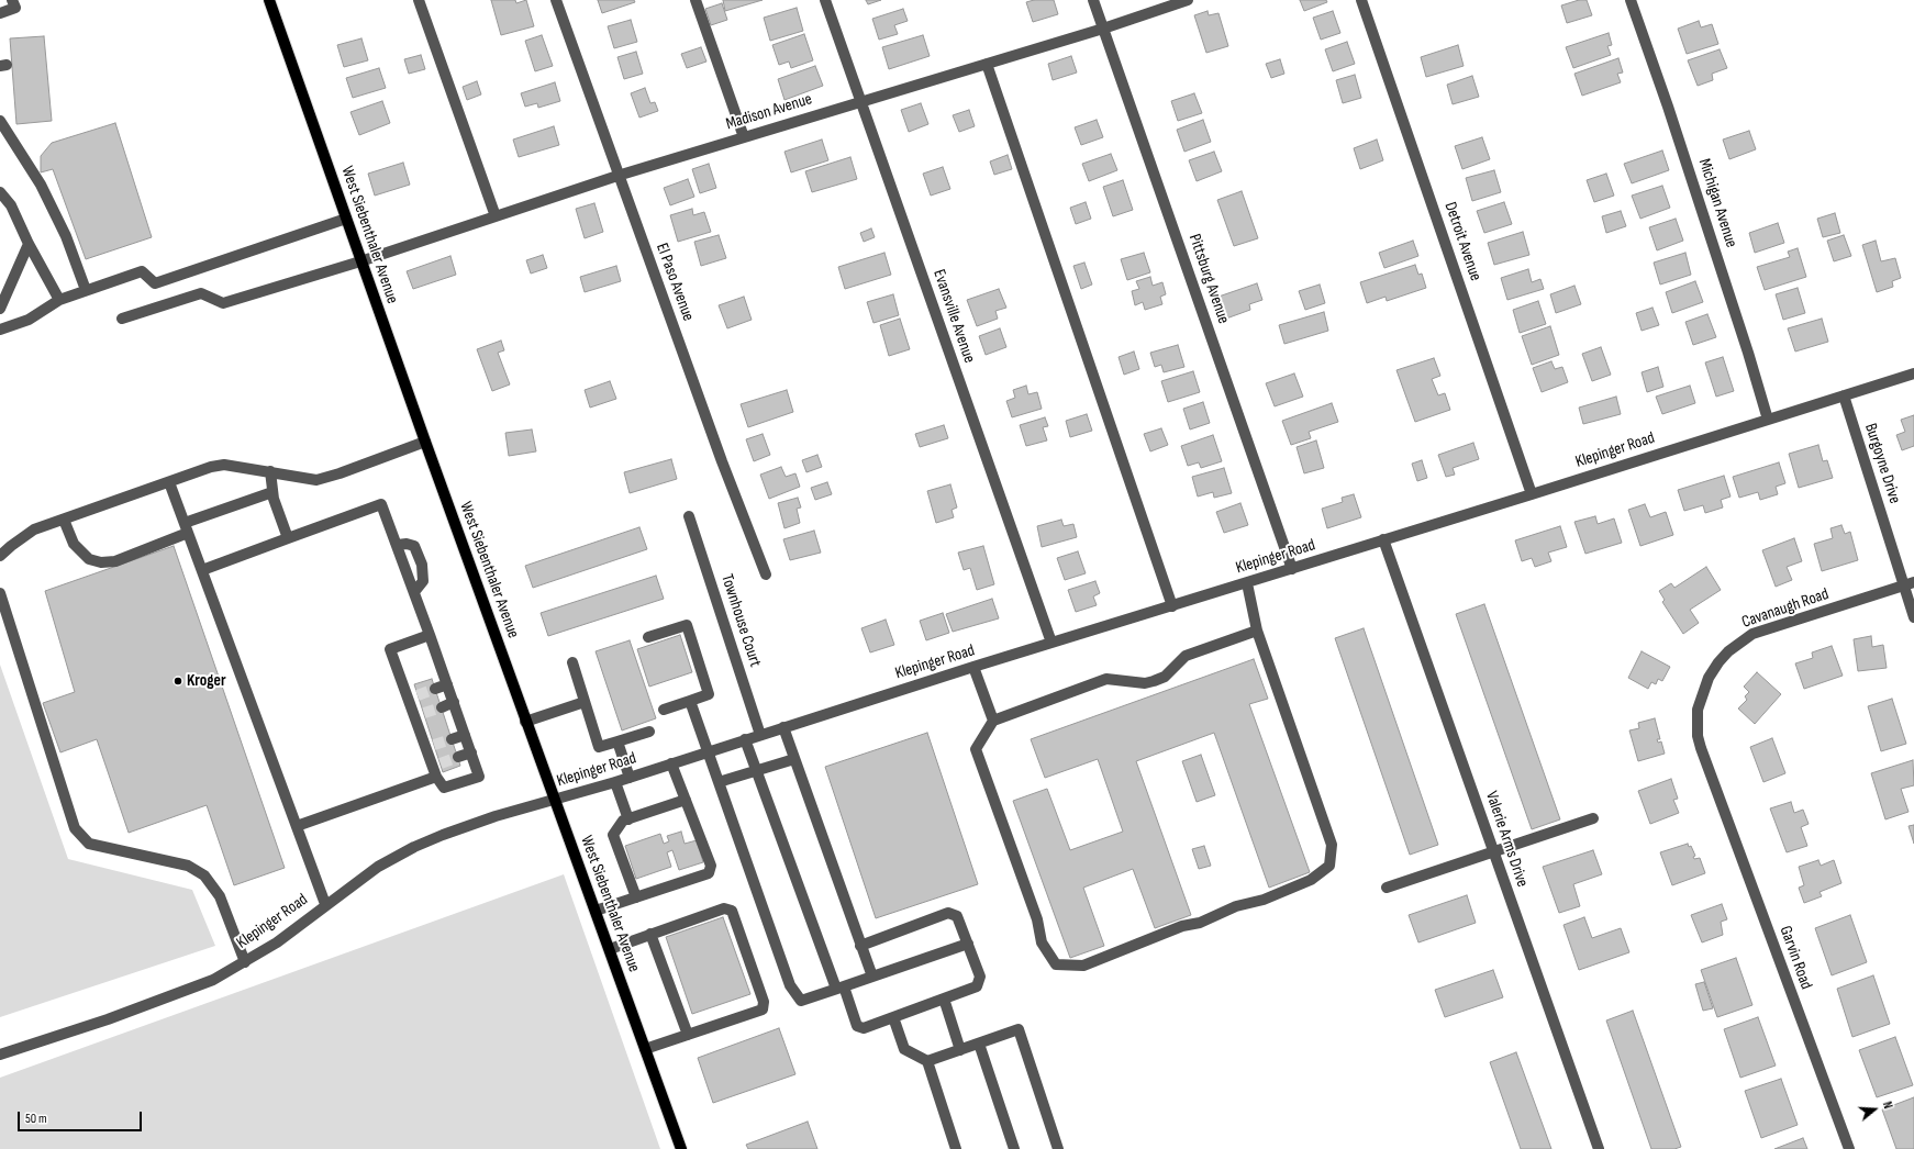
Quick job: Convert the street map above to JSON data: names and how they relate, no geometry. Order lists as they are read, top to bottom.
{
  "streets": {
    "main road": ["West Siebenthaler Avenue"],
    "street": [
      "Madison Avenue",
      "Michigan Avenue",
      "Detroit Avenue",
      "Pittsburg Avenue",
      "El Paso Avenue",
      "Evansville Avenue",
      "Klepinger Road",
      "Burgoyne Drive",
      "Cavanaugh Road",
      "Townhouse Court",
      "Valerie Arms Drive",
      "Garvin Road"
    ]
  },
  "crossings": [
    ["Madison Avenue", "West Siebenthaler Avenue"],
    ["Madison Avenue", "Pittsburg Avenue"],
    ["Madison Avenue", "El Paso Avenue"],
    ["Madison Avenue", "Evansville Avenue"],
    ["Michigan Avenue", "Klepinger Road"],
    ["West Siebenthaler Avenue", "Klepinger Road"],
    ["Detroit Avenue", "Klepinger Road"],
    ["Pittsburg Avenue", "Klepinger Road"],
    ["Evansville Avenue", "Klepinger Road"],
    ["Klepinger Road", "Burgoyne Drive"],
    ["Klepinger Road", "Townhouse Court"],
    ["Klepinger Road", "Valerie Arms Drive"],
    ["Burgoyne Drive", "Cavanaugh Road"],
    ["Cavanaugh Road", "Garvin Road"]
  ],
  "places": ["Kroger"],
  "scale_bar": "50 m",
  "north": "right"
}
